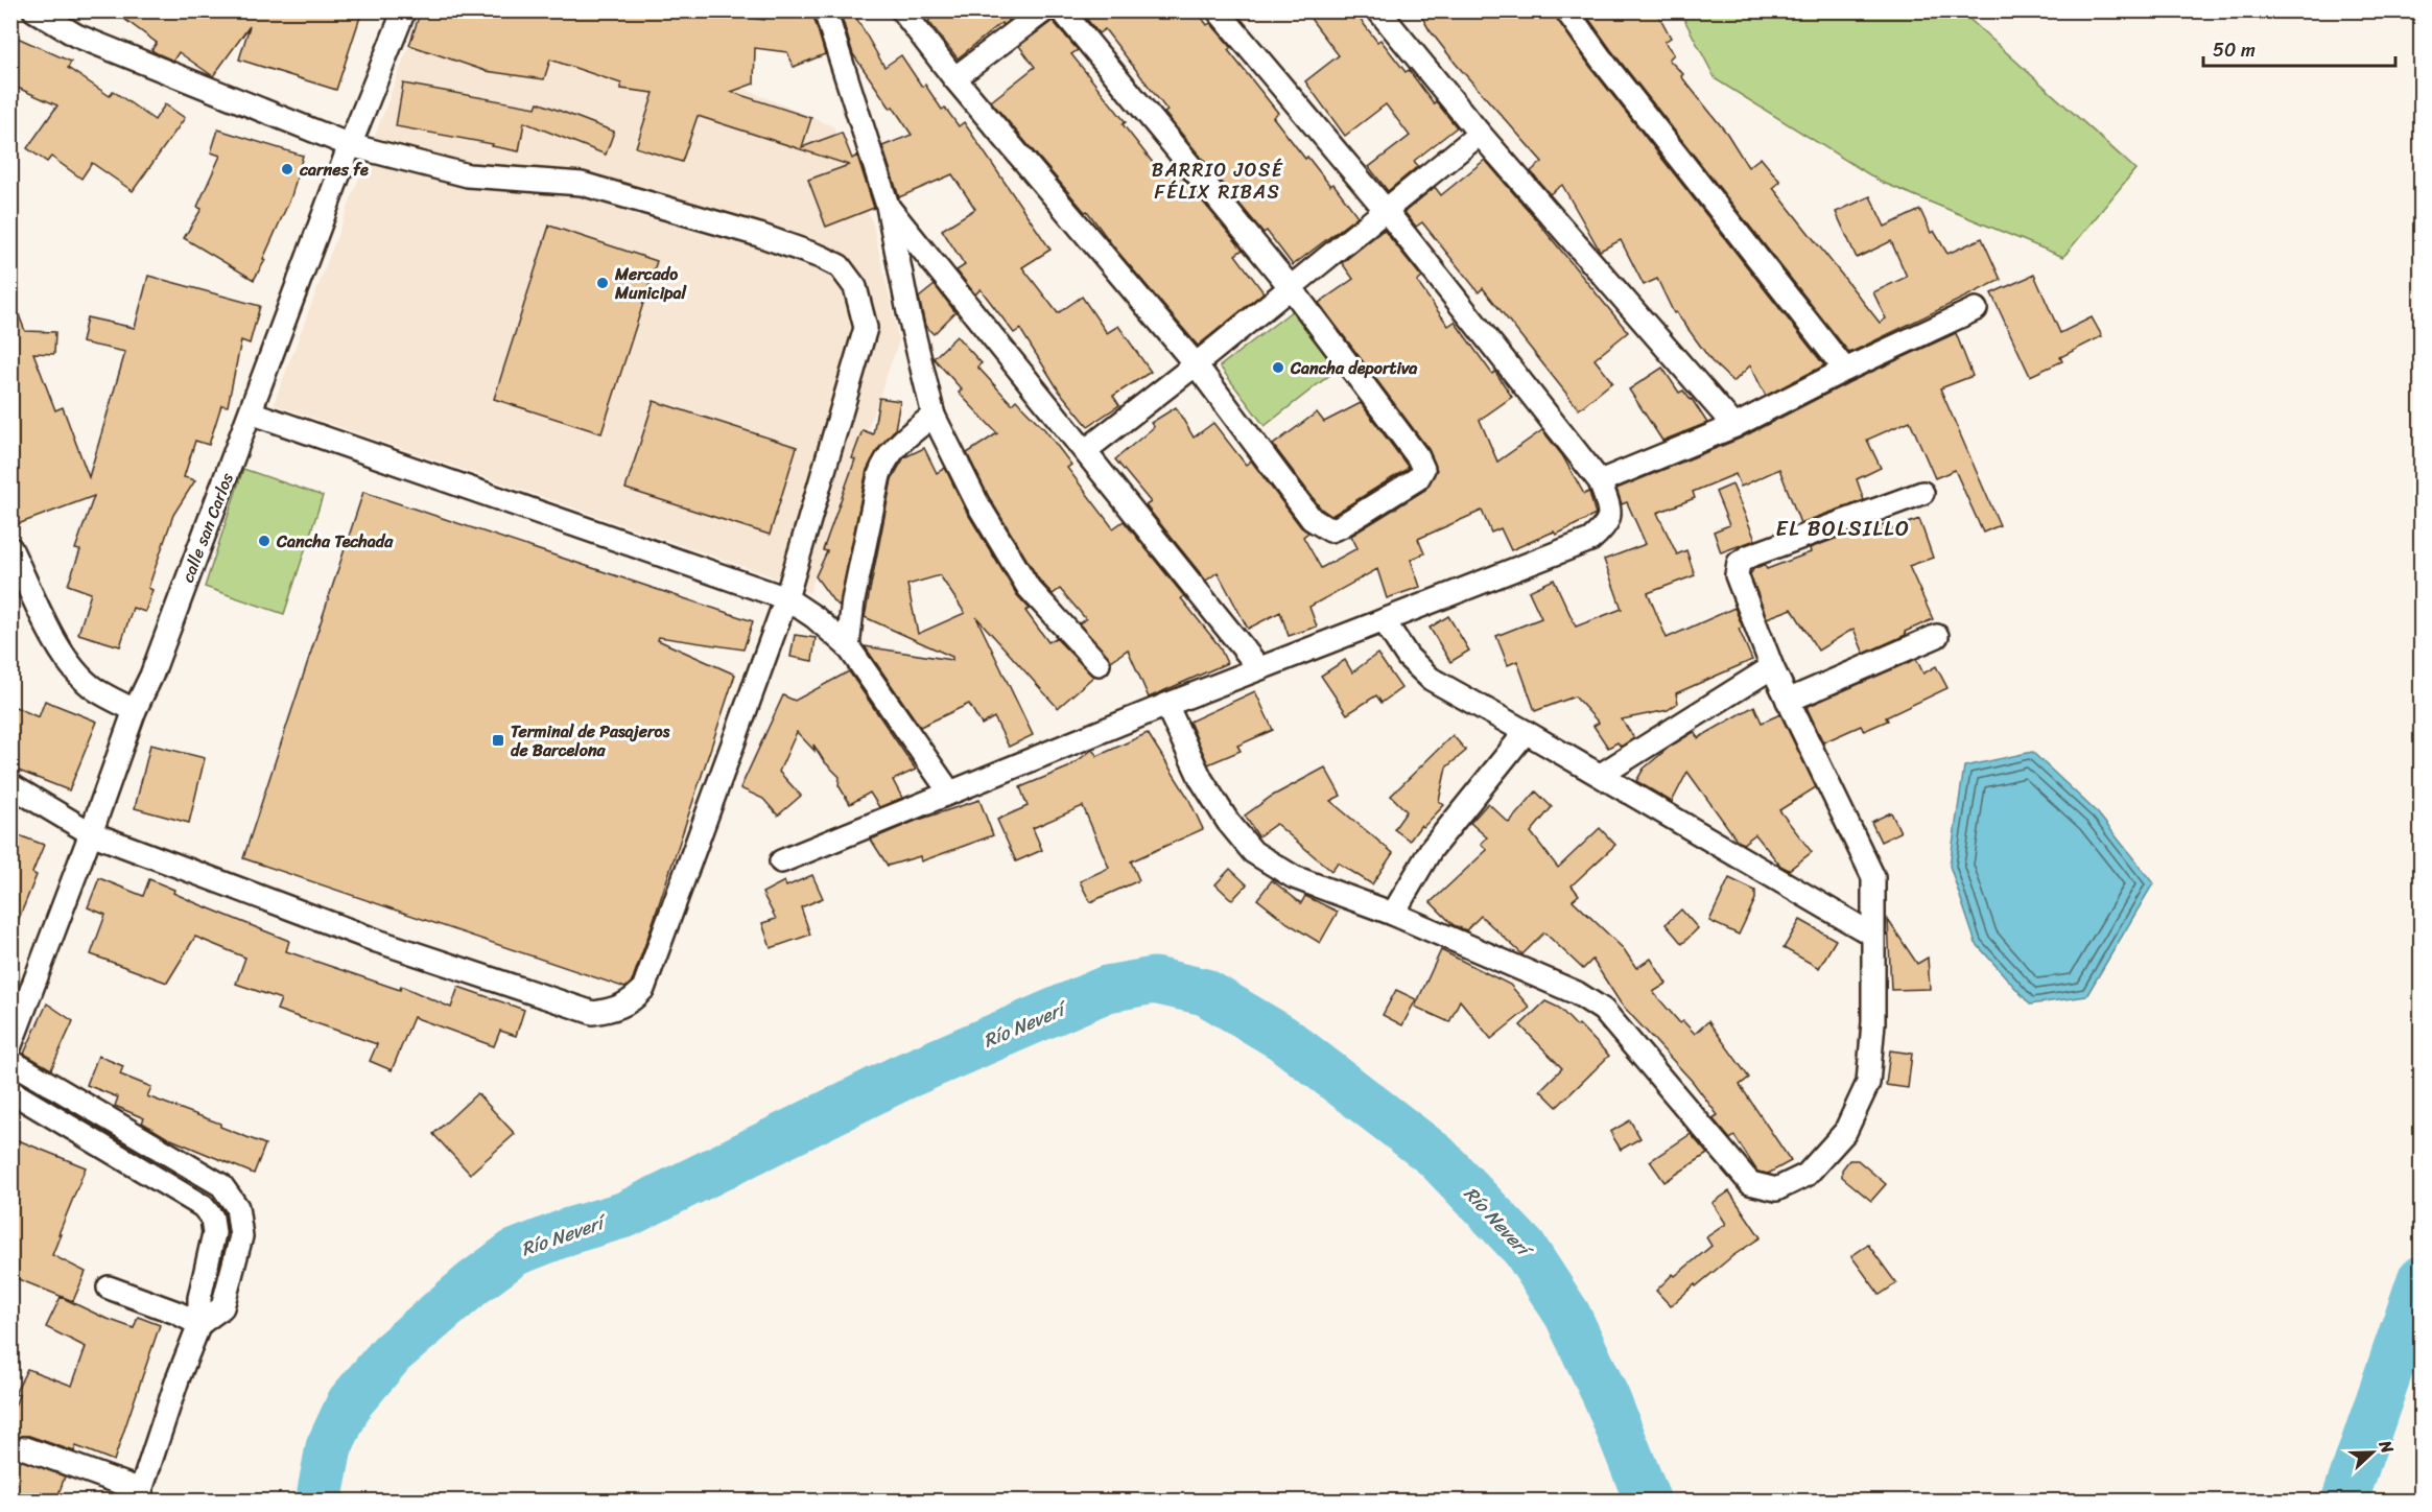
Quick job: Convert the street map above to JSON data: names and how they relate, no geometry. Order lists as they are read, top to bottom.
{
  "streets": {
    "street": ["calle san Carlos"]
  },
  "districts": ["BARRIO JOSÉ FÉLIX RIBAS", "EL BOLSILLO"],
  "water": ["Río Neverí"],
  "places": {
    "other": [
      "carnes fe",
      "Mercado Municipal",
      "Cancha deportiva",
      "Cancha Techada"
    ],
    "transit": ["Terminal de Pasajeros de Barcelona"]
  },
  "scale_bar": "50 m",
  "north": "right"
}
